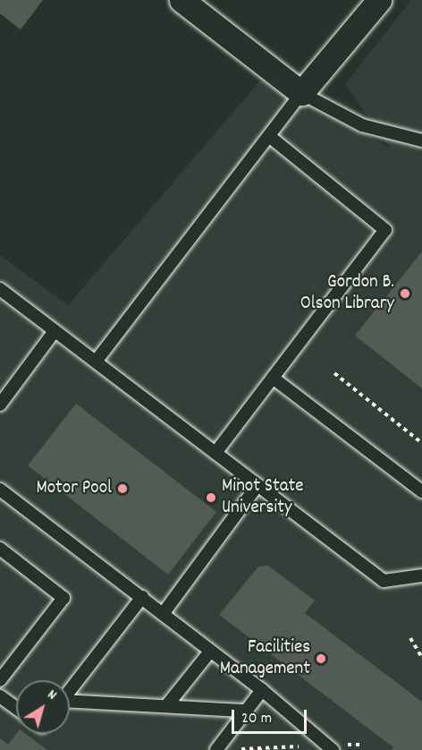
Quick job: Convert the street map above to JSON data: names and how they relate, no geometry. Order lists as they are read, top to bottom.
{
  "places": [
    "Gordon B. Olson Library",
    "Motor Pool",
    "Minot State University",
    "Facilities Management"
  ],
  "scale_bar": "20 m",
  "north": "top right"
}
